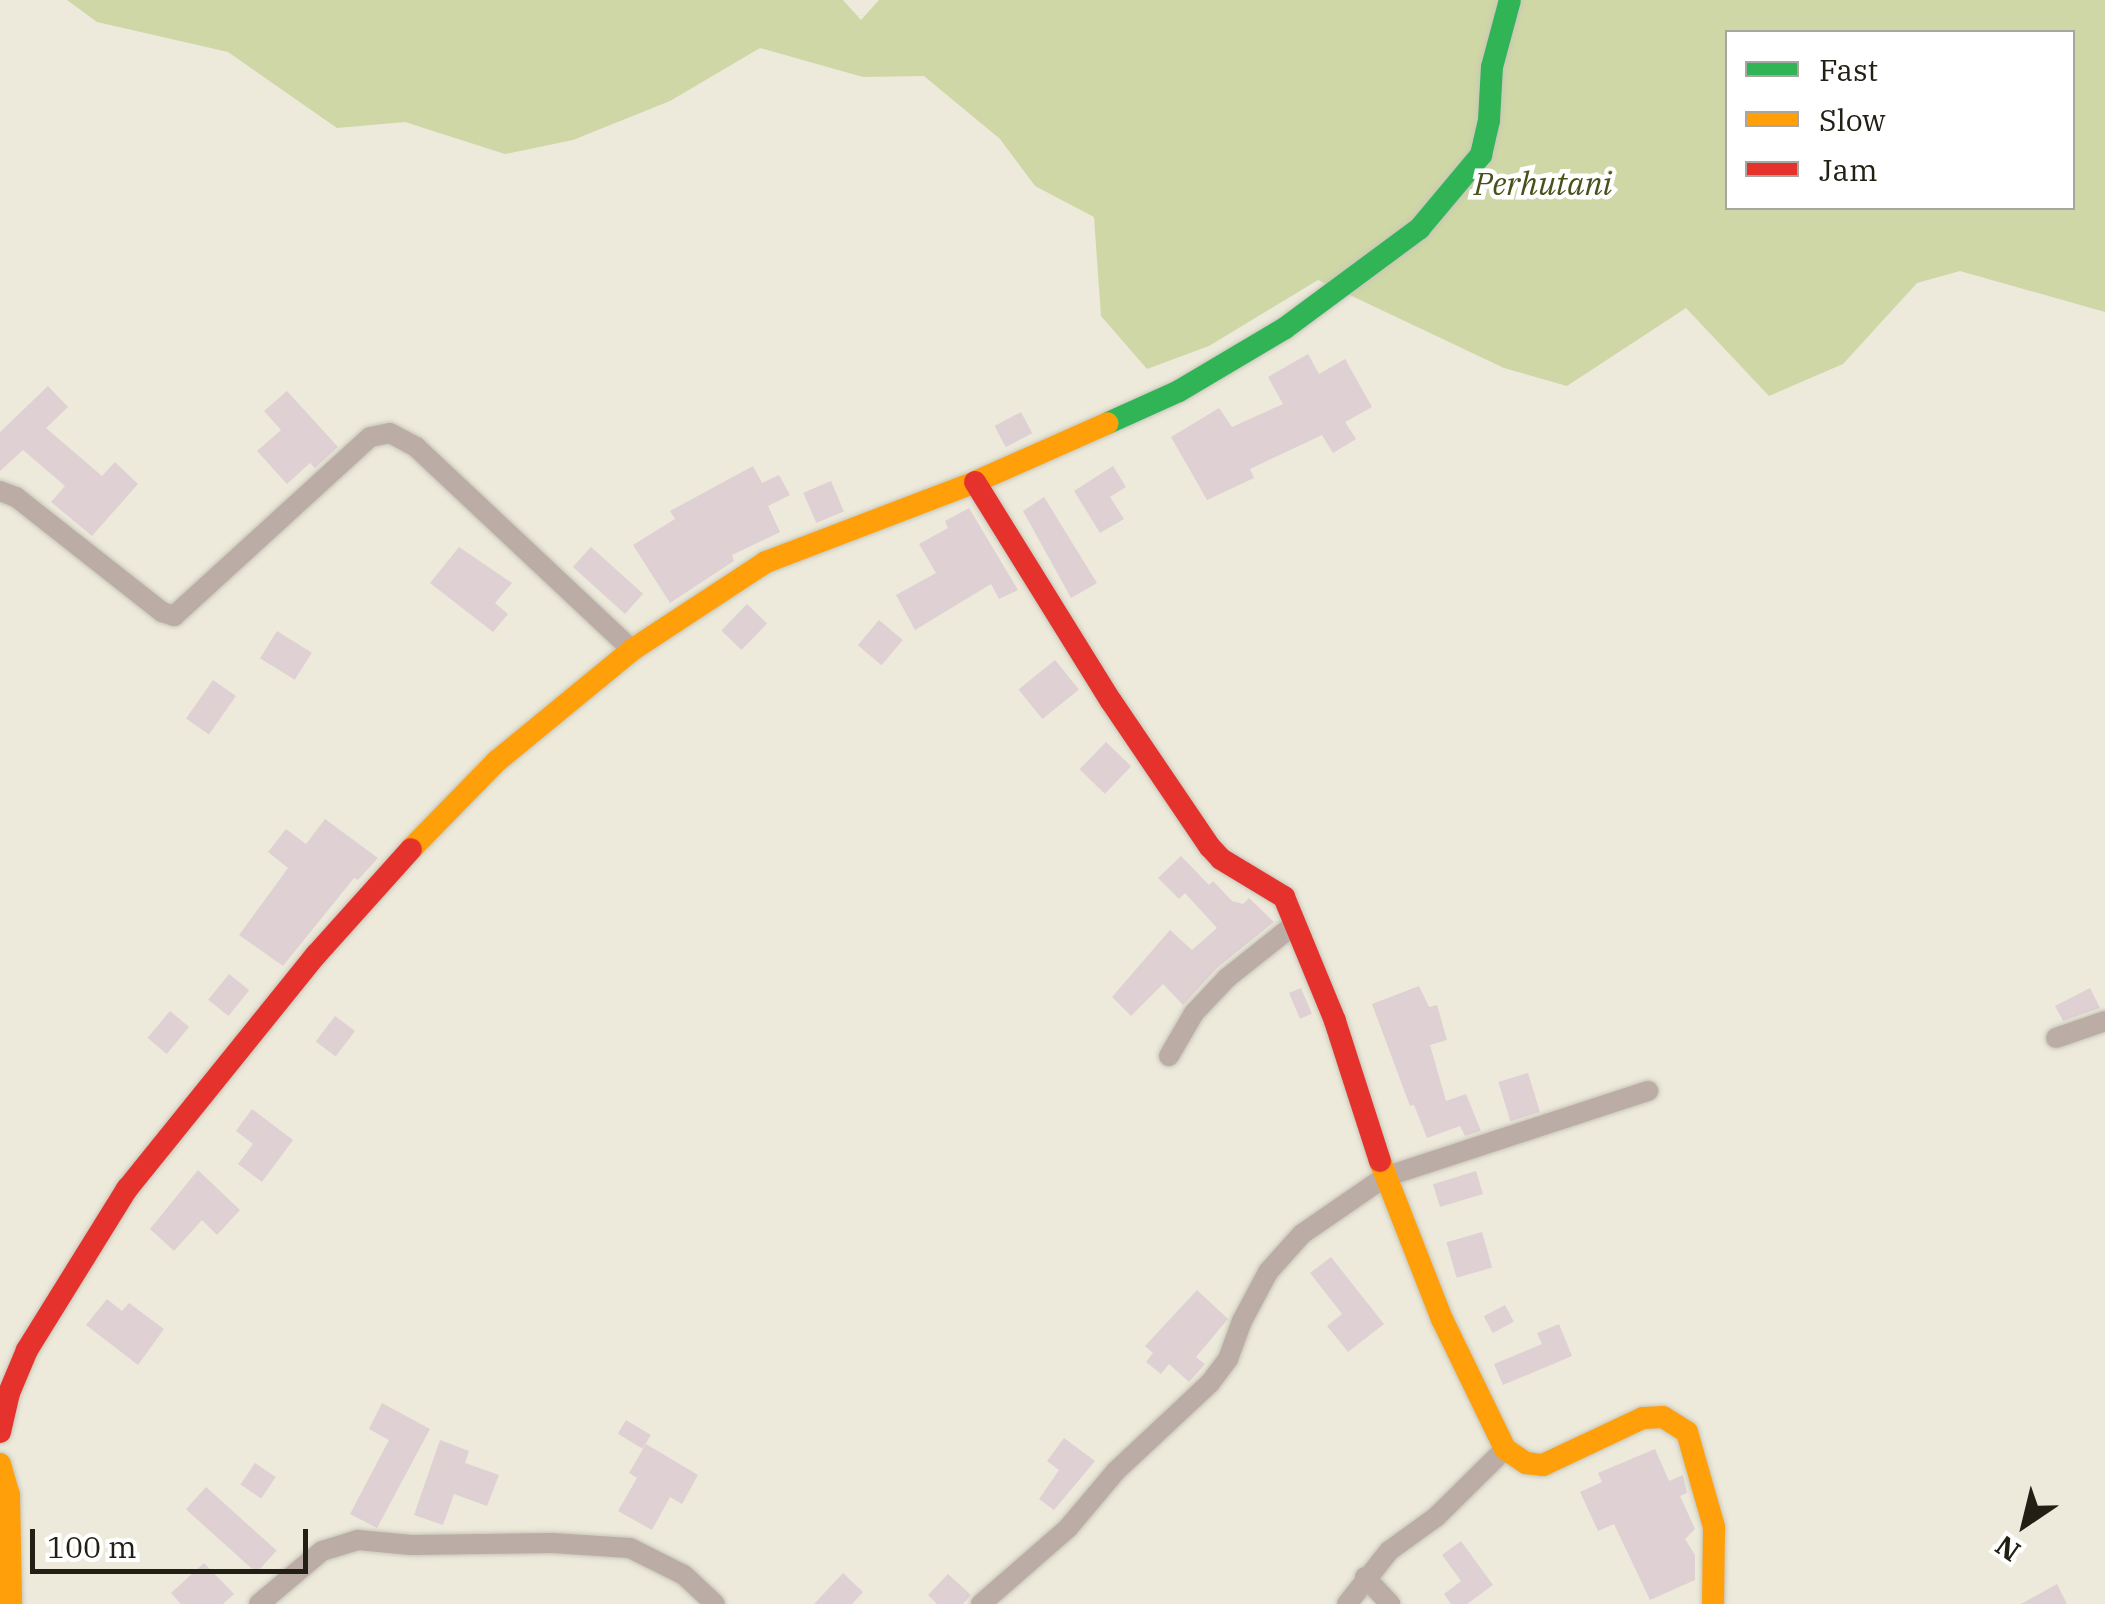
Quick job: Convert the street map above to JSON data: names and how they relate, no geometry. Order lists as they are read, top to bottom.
{
  "parks": ["Perhutani"],
  "legend": ["Fast", "Slow", "Jam"],
  "scale_bar": "100 m",
  "north": "bottom left"
}
